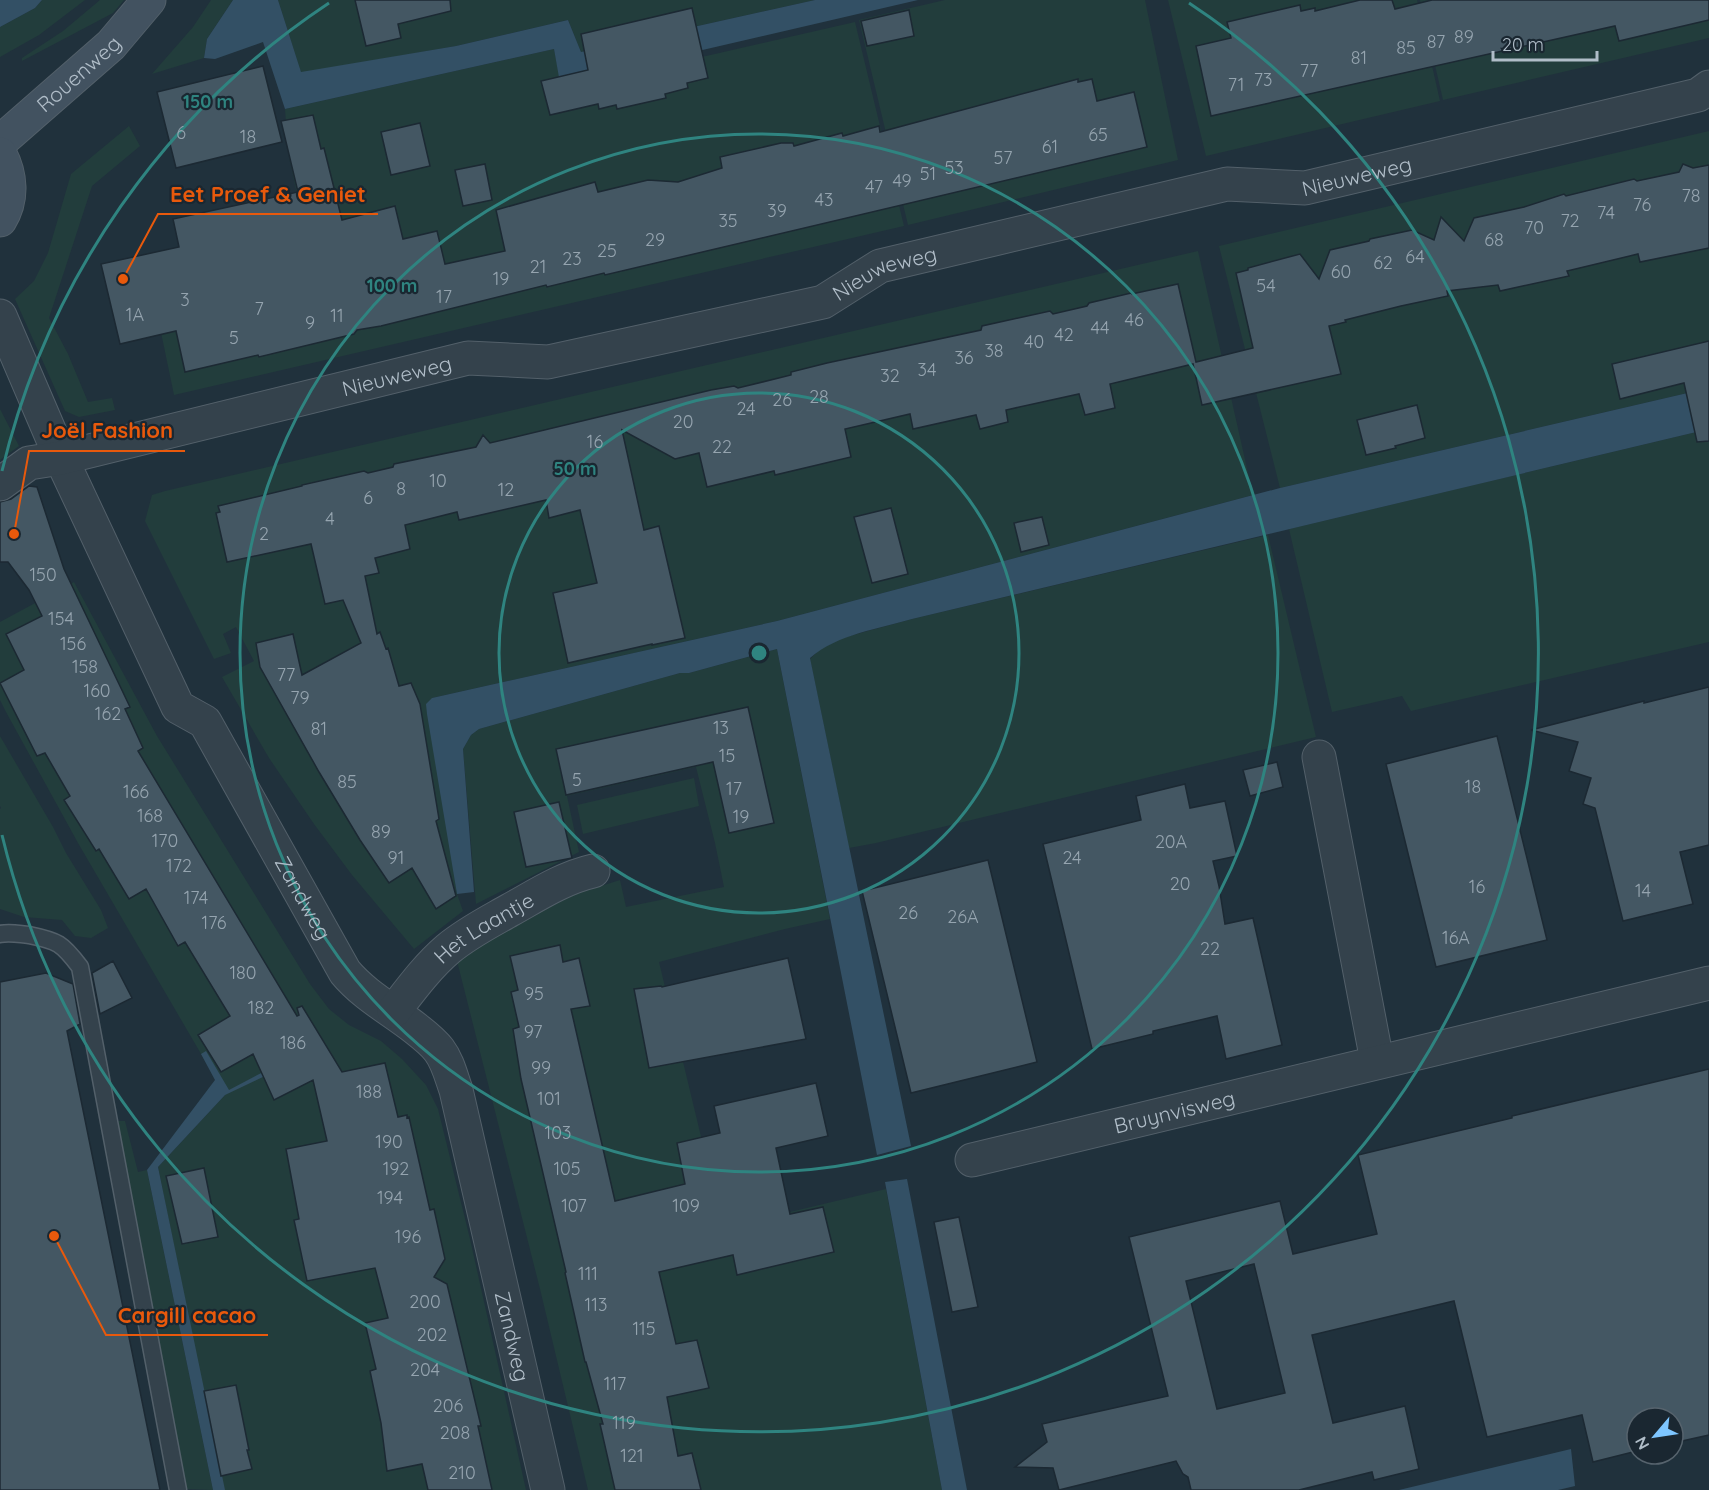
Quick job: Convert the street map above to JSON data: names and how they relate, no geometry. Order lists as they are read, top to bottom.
{
  "streets": {
    "main road": ["Rouenweg"],
    "street": [
      "Nieuweweg",
      "Zandweg",
      "Het Laantje",
      "Bruynvisweg"
    ]
  },
  "crossings": [
    ["Nieuweweg", "Zandweg"],
    ["Zandweg", "Het Laantje"]
  ],
  "places": ["Eet Proef & Geniet", "Joël Fashion", "Cargill cacao"],
  "house_numbers": [
    "89",
    "87",
    "85",
    "81",
    "77",
    "73",
    "71",
    "6",
    "65",
    "18",
    "61",
    "57",
    "53",
    "51",
    "49",
    "47",
    "78",
    "43",
    "76",
    "39",
    "74",
    "35",
    "72",
    "70",
    "29",
    "68",
    "25",
    "64",
    "23",
    "62",
    "21",
    "60",
    "19",
    "54",
    "17",
    "3",
    "7",
    "1A",
    "11",
    "46",
    "9",
    "44",
    "42",
    "5",
    "40",
    "38",
    "36",
    "34",
    "32",
    "28",
    "26",
    "24",
    "20",
    "16",
    "22",
    "10",
    "8",
    "12",
    "6",
    "4",
    "2",
    "150",
    "154",
    "156",
    "158",
    "77",
    "160",
    "79",
    "162",
    "13",
    "81",
    "15",
    "5",
    "85",
    "18",
    "17",
    "166",
    "168",
    "19",
    "89",
    "170",
    "20A",
    "91",
    "24",
    "172",
    "20",
    "16",
    "14",
    "174",
    "26",
    "26A",
    "176",
    "16A",
    "22",
    "180",
    "95",
    "182",
    "97",
    "186",
    "99",
    "188",
    "101",
    "103",
    "190",
    "192",
    "105",
    "194",
    "107",
    "109",
    "196",
    "111",
    "200",
    "113",
    "115",
    "202",
    "204",
    "117",
    "206",
    "119",
    "208",
    "121",
    "210"
  ],
  "scale_bar": "20 m",
  "north": "bottom left",
  "rings": ["150 m", "100 m", "50 m"]
}
